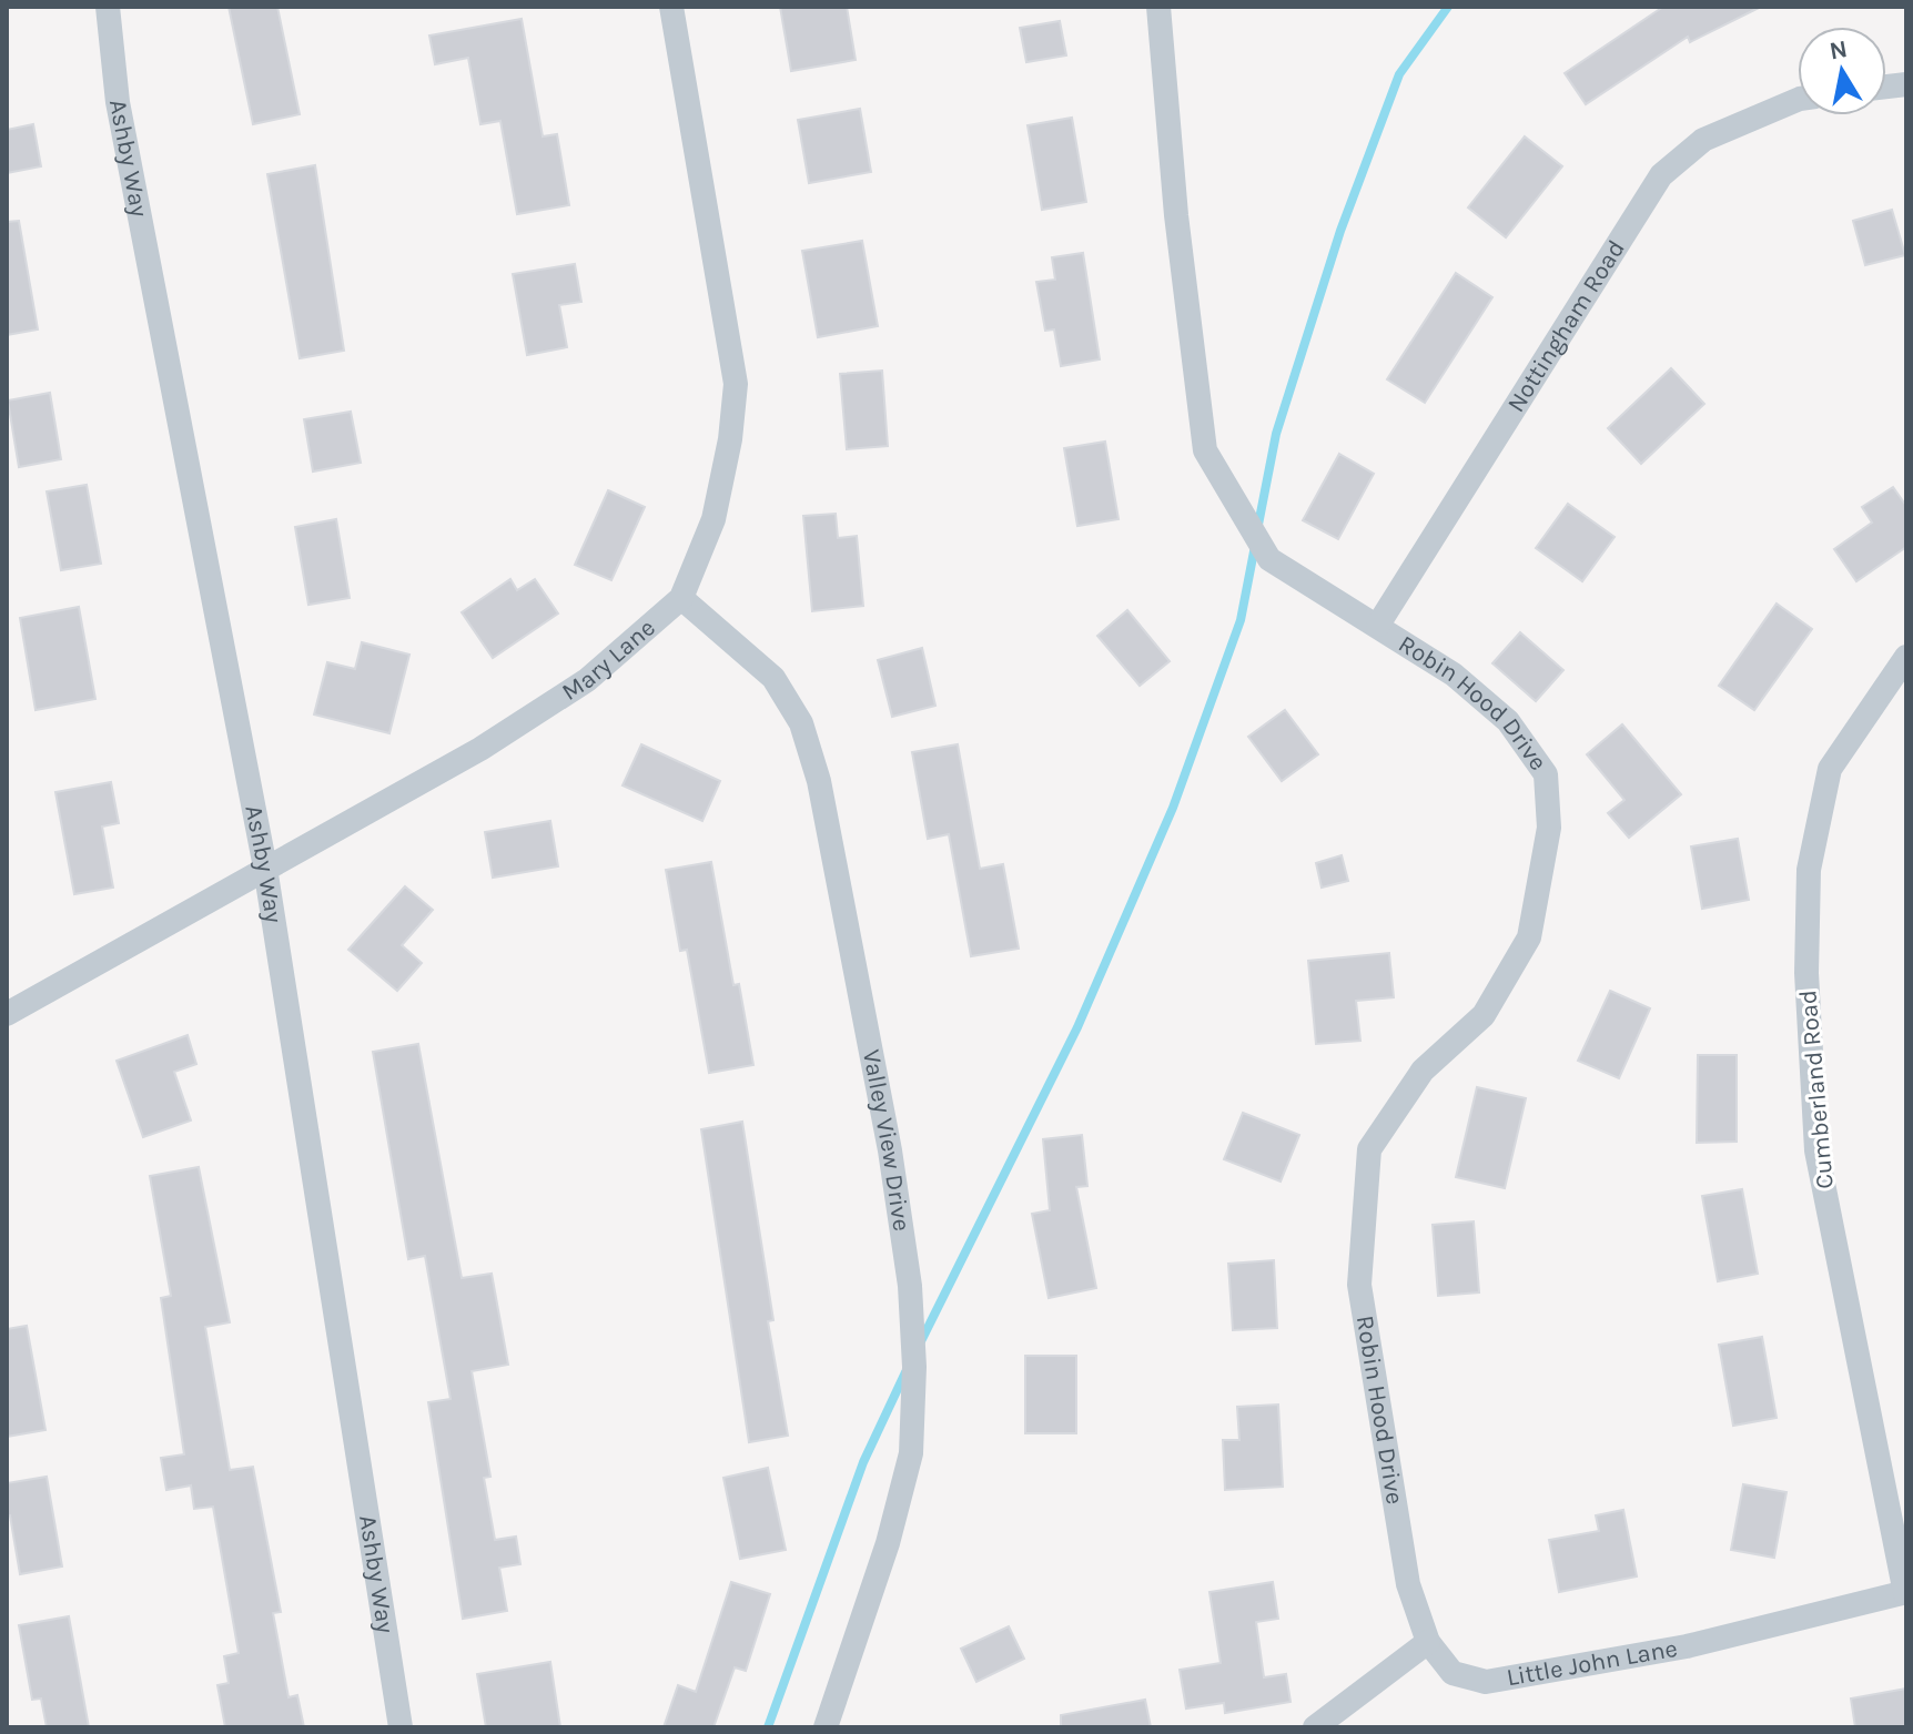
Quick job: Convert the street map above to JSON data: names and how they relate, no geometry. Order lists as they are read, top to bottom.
{
  "streets": {
    "street": [
      "Ashby Way",
      "Nottingham Road",
      "Mary Lane",
      "Robin Hood Drive",
      "Cumberland Road",
      "Valley View Drive",
      "Little John Lane"
    ]
  },
  "crossings": [
    ["Ashby Way", "Mary Lane"],
    ["Nottingham Road", "Robin Hood Drive"],
    ["Mary Lane", "Valley View Drive"],
    ["Robin Hood Drive", "Little John Lane"],
    ["Cumberland Road", "Little John Lane"]
  ],
  "north": "top"
}
